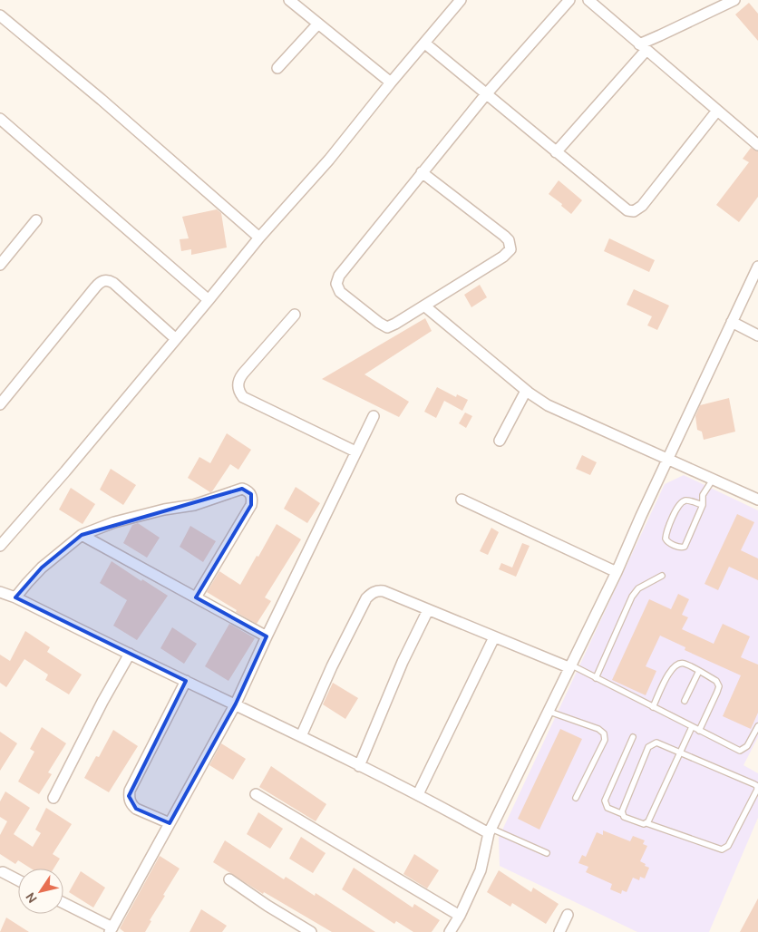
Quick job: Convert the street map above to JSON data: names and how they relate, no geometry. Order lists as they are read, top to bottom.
{
  "north": "bottom left"
}
